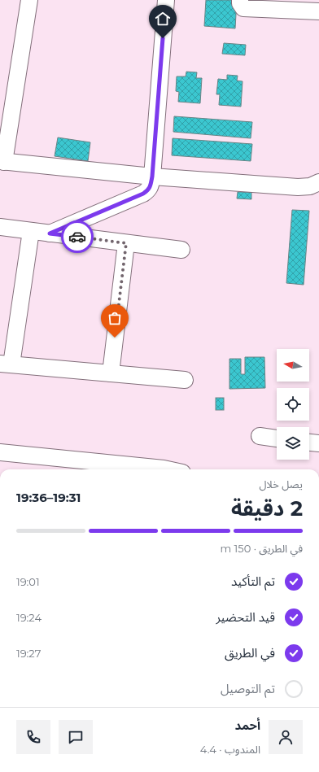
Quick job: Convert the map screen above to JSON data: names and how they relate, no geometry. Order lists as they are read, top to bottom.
{
  "north": "left",
  "page": {
    "heading": ["2 دقيقة", "يصل خلال", "19:31–19:36"],
    "panel": ["أحمد", "المندوب · 4.4"],
    "bar": "في الطريق · 150 m",
    "list": [
      ["تم التأكيد", "19:01"],
      ["قيد التحضير", "19:24"],
      ["في الطريق", "19:27"],
      "تم التوصيل"
    ]
  }
}
